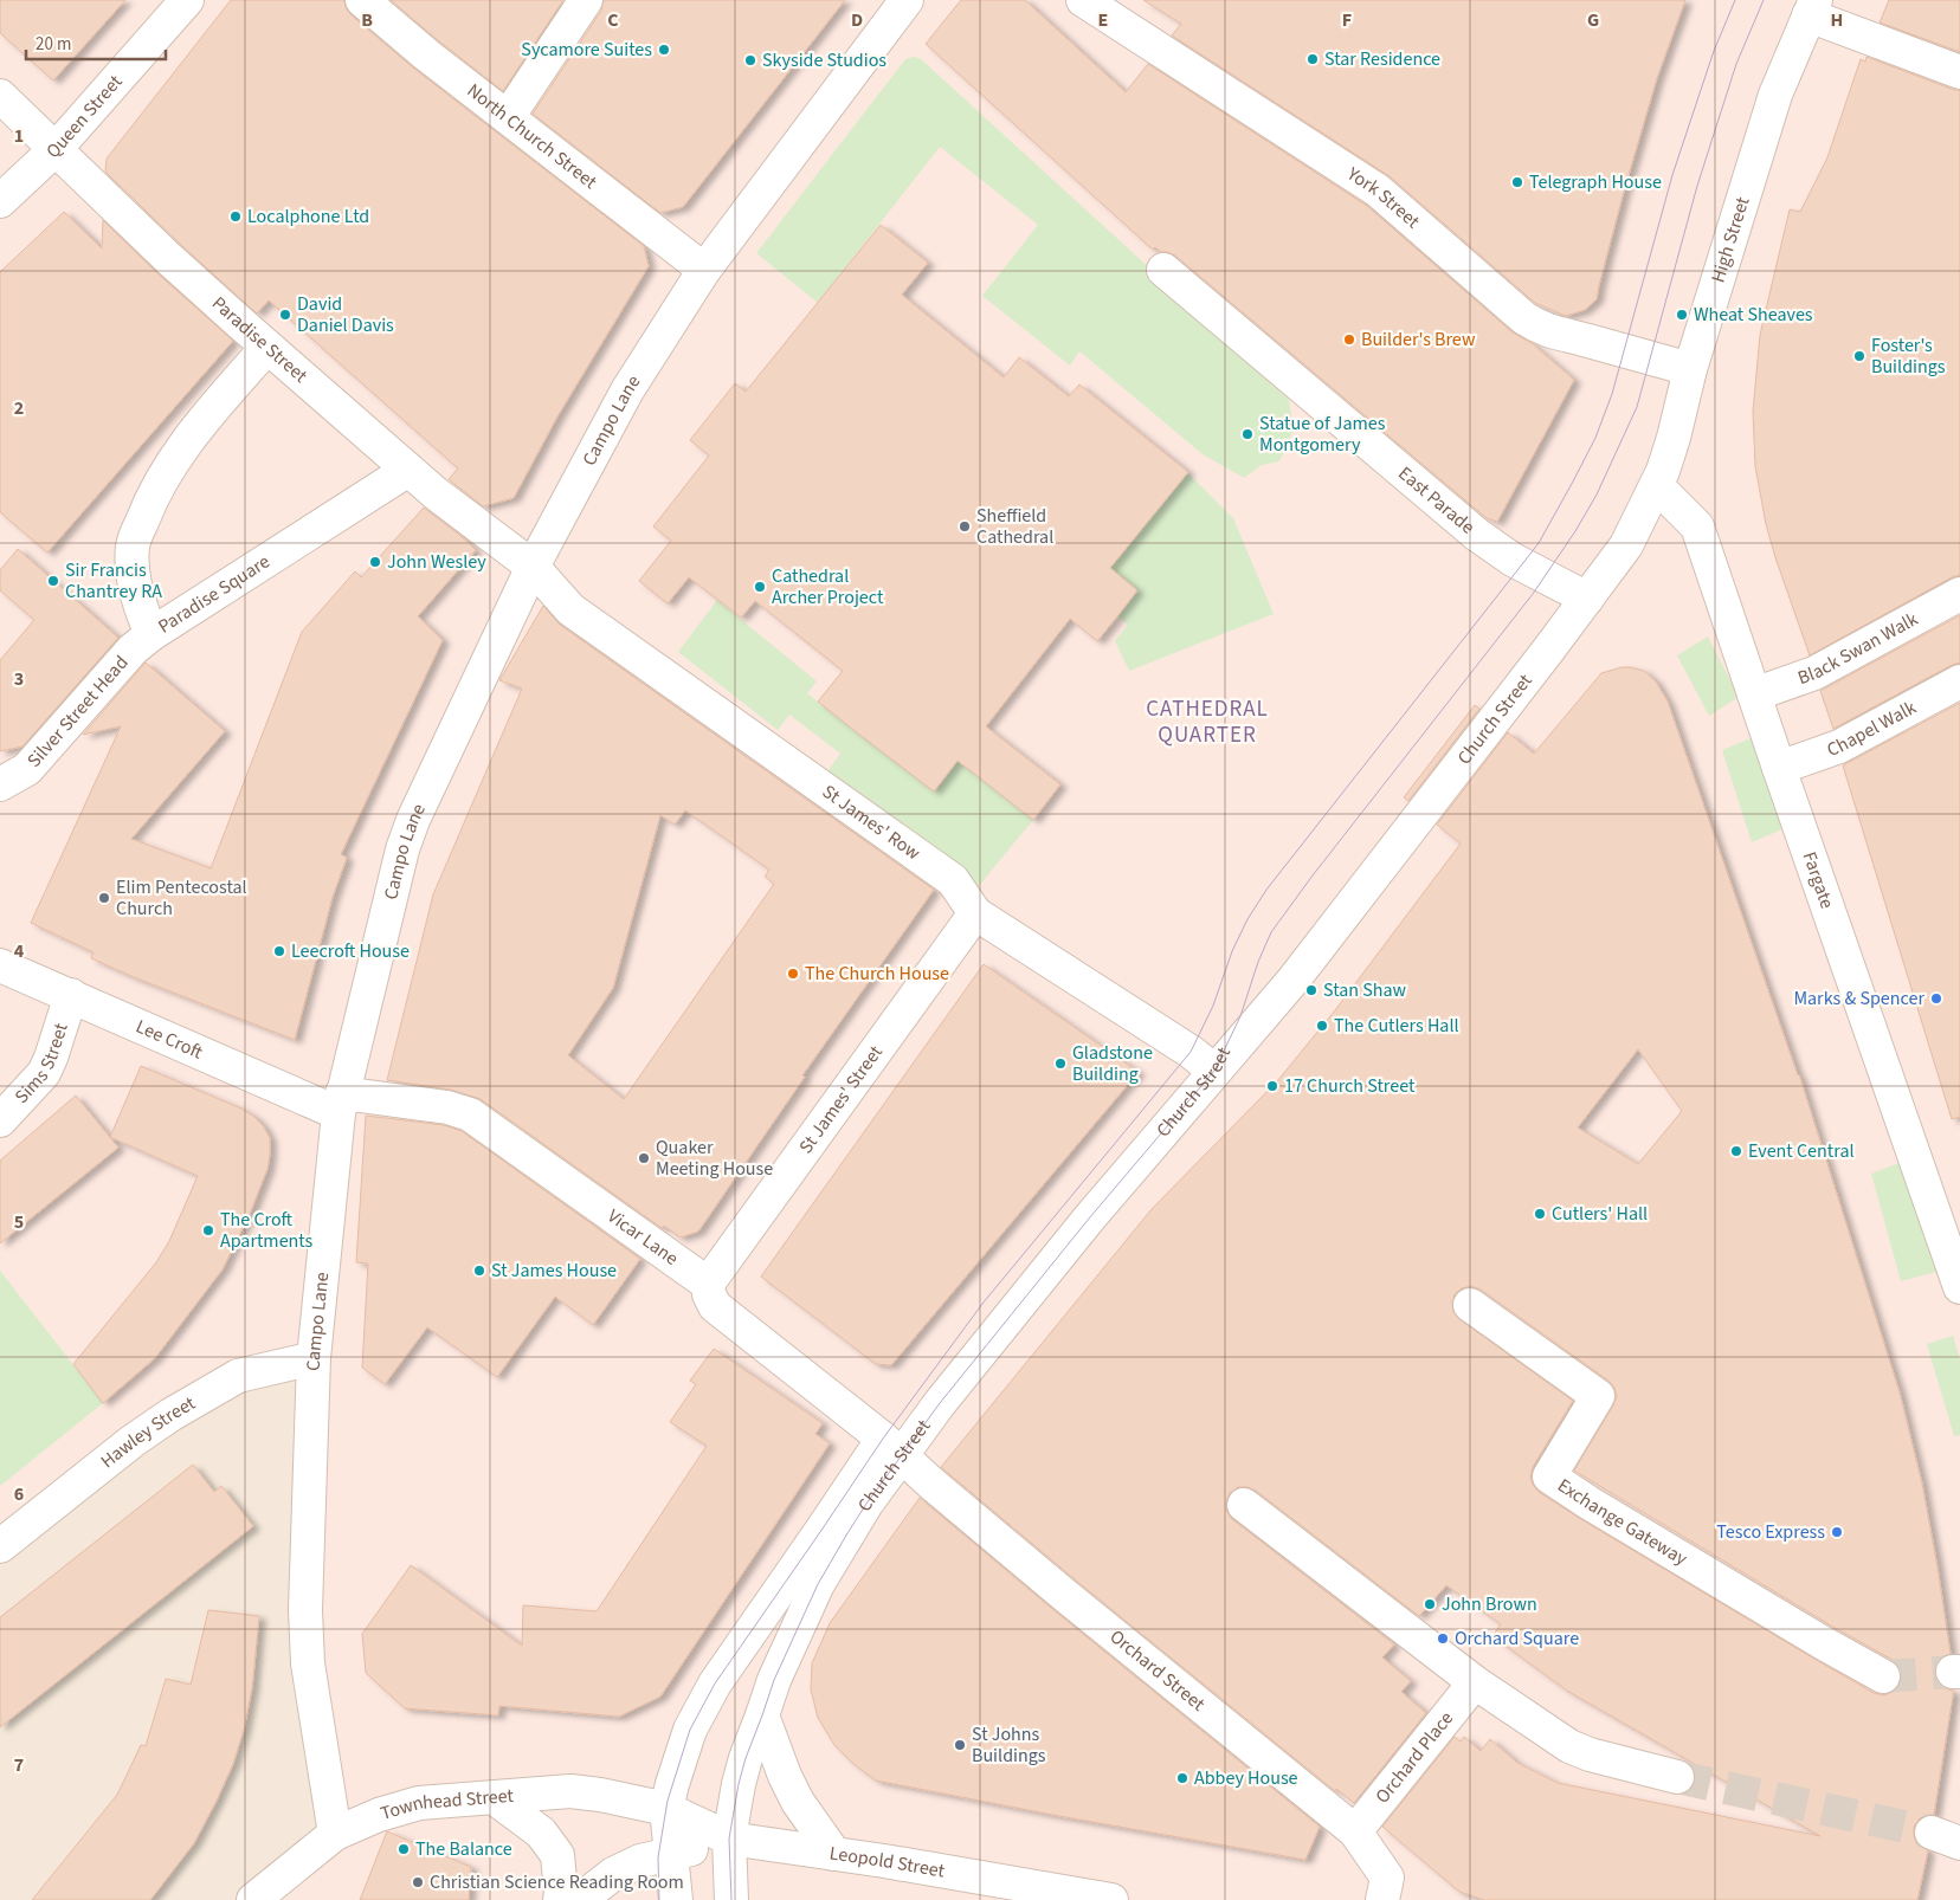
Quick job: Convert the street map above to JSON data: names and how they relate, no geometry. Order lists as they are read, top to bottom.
{
  "streets": {
    "street": [
      "Queen Street",
      "North Church Street",
      "York Street",
      "High Street",
      "Paradise Street",
      "Campo Lane",
      "East Parade",
      "Paradise Square",
      "Black Swan Walk",
      "Silver Street Head",
      "Church Street",
      "Chapel Walk",
      "St James' Row",
      "Fargate",
      "Lee Croft",
      "Sims Street",
      "St James' Street",
      "Vicar Lane",
      "Hawley Street",
      "Exchange Gateway",
      "Orchard Street",
      "Orchard Place",
      "Townhead Street",
      "Leopold Street"
    ]
  },
  "crossings": [
    ["Queen Street", "Paradise Street"],
    ["North Church Street", "Campo Lane"],
    ["York Street", "High Street"],
    ["High Street", "Church Street"],
    ["High Street", "Fargate"],
    ["Paradise Street", "Campo Lane"],
    ["Paradise Street", "Paradise Square"],
    ["Paradise Street", "St James' Row"],
    ["Campo Lane", "St James' Row"],
    ["Campo Lane", "Lee Croft"],
    ["Campo Lane", "Vicar Lane"],
    ["Campo Lane", "Hawley Street"],
    ["Campo Lane", "Townhead Street"],
    ["East Parade", "Church Street"],
    ["Paradise Square", "Silver Street Head"],
    ["Black Swan Walk", "Fargate"],
    ["Church Street", "St James' Row"],
    ["Church Street", "Fargate"],
    ["Church Street", "Orchard Street"],
    ["Church Street", "Townhead Street"],
    ["Church Street", "Leopold Street"],
    ["Chapel Walk", "Fargate"],
    ["St James' Row", "St James' Street"],
    ["Lee Croft", "Sims Street"],
    ["Lee Croft", "Vicar Lane"],
    ["St James' Street", "Vicar Lane"],
    ["Orchard Street", "Orchard Place"],
    ["Townhead Street", "Leopold Street"]
  ],
  "districts": ["CATHEDRAL QUARTER"],
  "places": [
    "Sycamore Suites",
    "Star Residence",
    "Skyside Studios",
    "Telegraph House",
    "Localphone Ltd",
    "David Daniel Davis",
    "Wheat Sheaves",
    "Builder's Brew",
    "Foster's Buildings",
    "Statue of James Montgomery",
    "Sheffield Cathedral",
    "John Wesley",
    "Sir Francis Chantrey RA",
    "Cathedral Archer Project",
    "Elim Pentecostal Church",
    "Leecroft House",
    "The Church House",
    "Stan Shaw",
    "Marks & Spencer",
    "The Cutlers Hall",
    "Gladstone Building",
    "17 Church Street",
    "Event Central",
    "Quaker Meeting House",
    "Cutlers' Hall",
    "The Croft Apartments",
    "St James House",
    "Tesco Express",
    "John Brown",
    "Orchard Square",
    "St Johns Buildings",
    "Abbey House",
    "The Balance",
    "Christian Science Reading Room"
  ],
  "scale_bar": "20 m",
  "grid": {
    "columns": [
      "B",
      "C",
      "D",
      "E",
      "F",
      "G",
      "H"
    ],
    "rows": [
      "1",
      "2",
      "3",
      "4",
      "5",
      "6",
      "7"
    ]
  }
}
